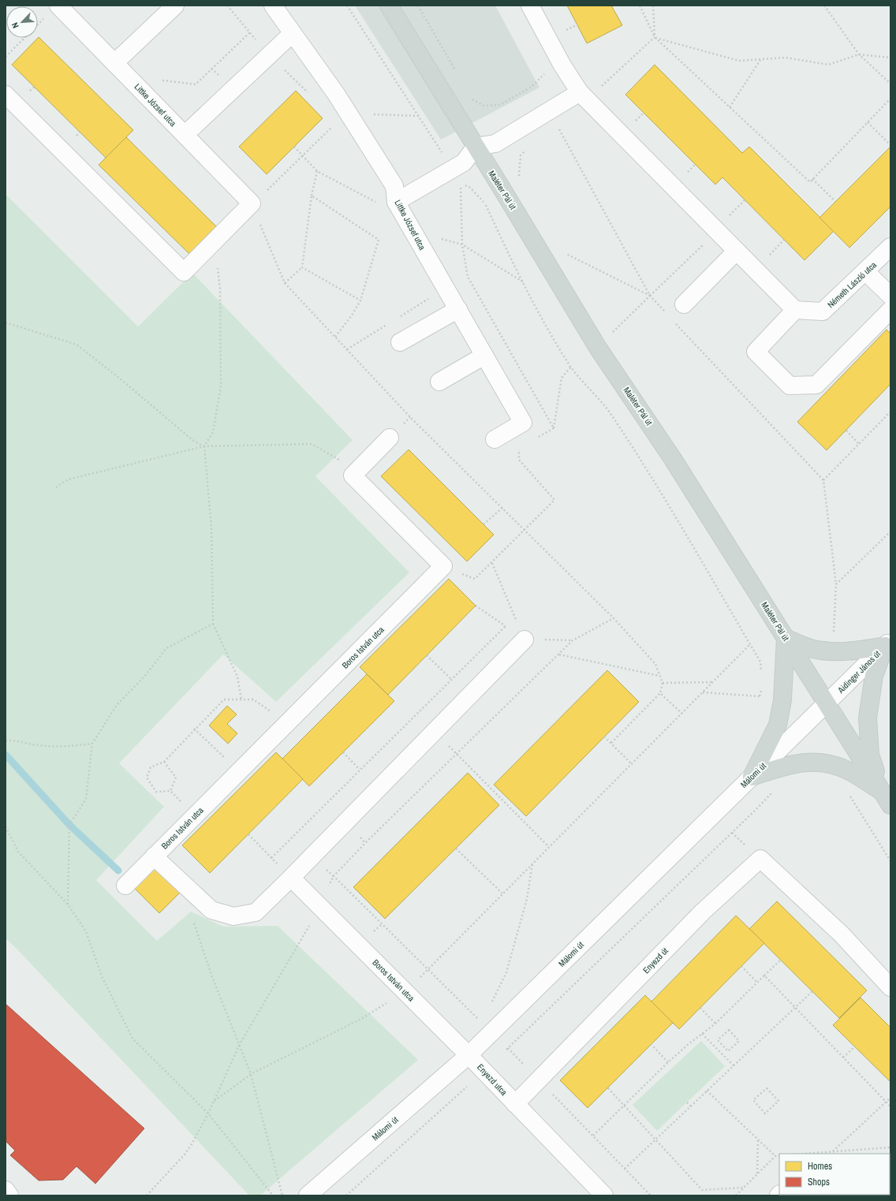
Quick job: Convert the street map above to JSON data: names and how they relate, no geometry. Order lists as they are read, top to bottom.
{
  "streets": {
    "main road": ["Maléter Pál út"],
    "street": [
      "Littke József utca",
      "Németh László utca",
      "Boros István utca",
      "Aidinger János út",
      "Málomi út",
      "Enyezd út",
      "Enyezd utca"
    ]
  },
  "crossings": [
    ["Maléter Pál út", "Aidinger János út"],
    ["Maléter Pál út", "Málomi út"],
    ["Boros István utca", "Málomi út"],
    ["Boros István utca", "Enyezd utca"],
    ["Aidinger János út", "Málomi út"],
    ["Málomi út", "Enyezd utca"],
    ["Enyezd út", "Enyezd utca"]
  ],
  "legend": ["Homes", "Shops"],
  "north": "bottom left"
}
